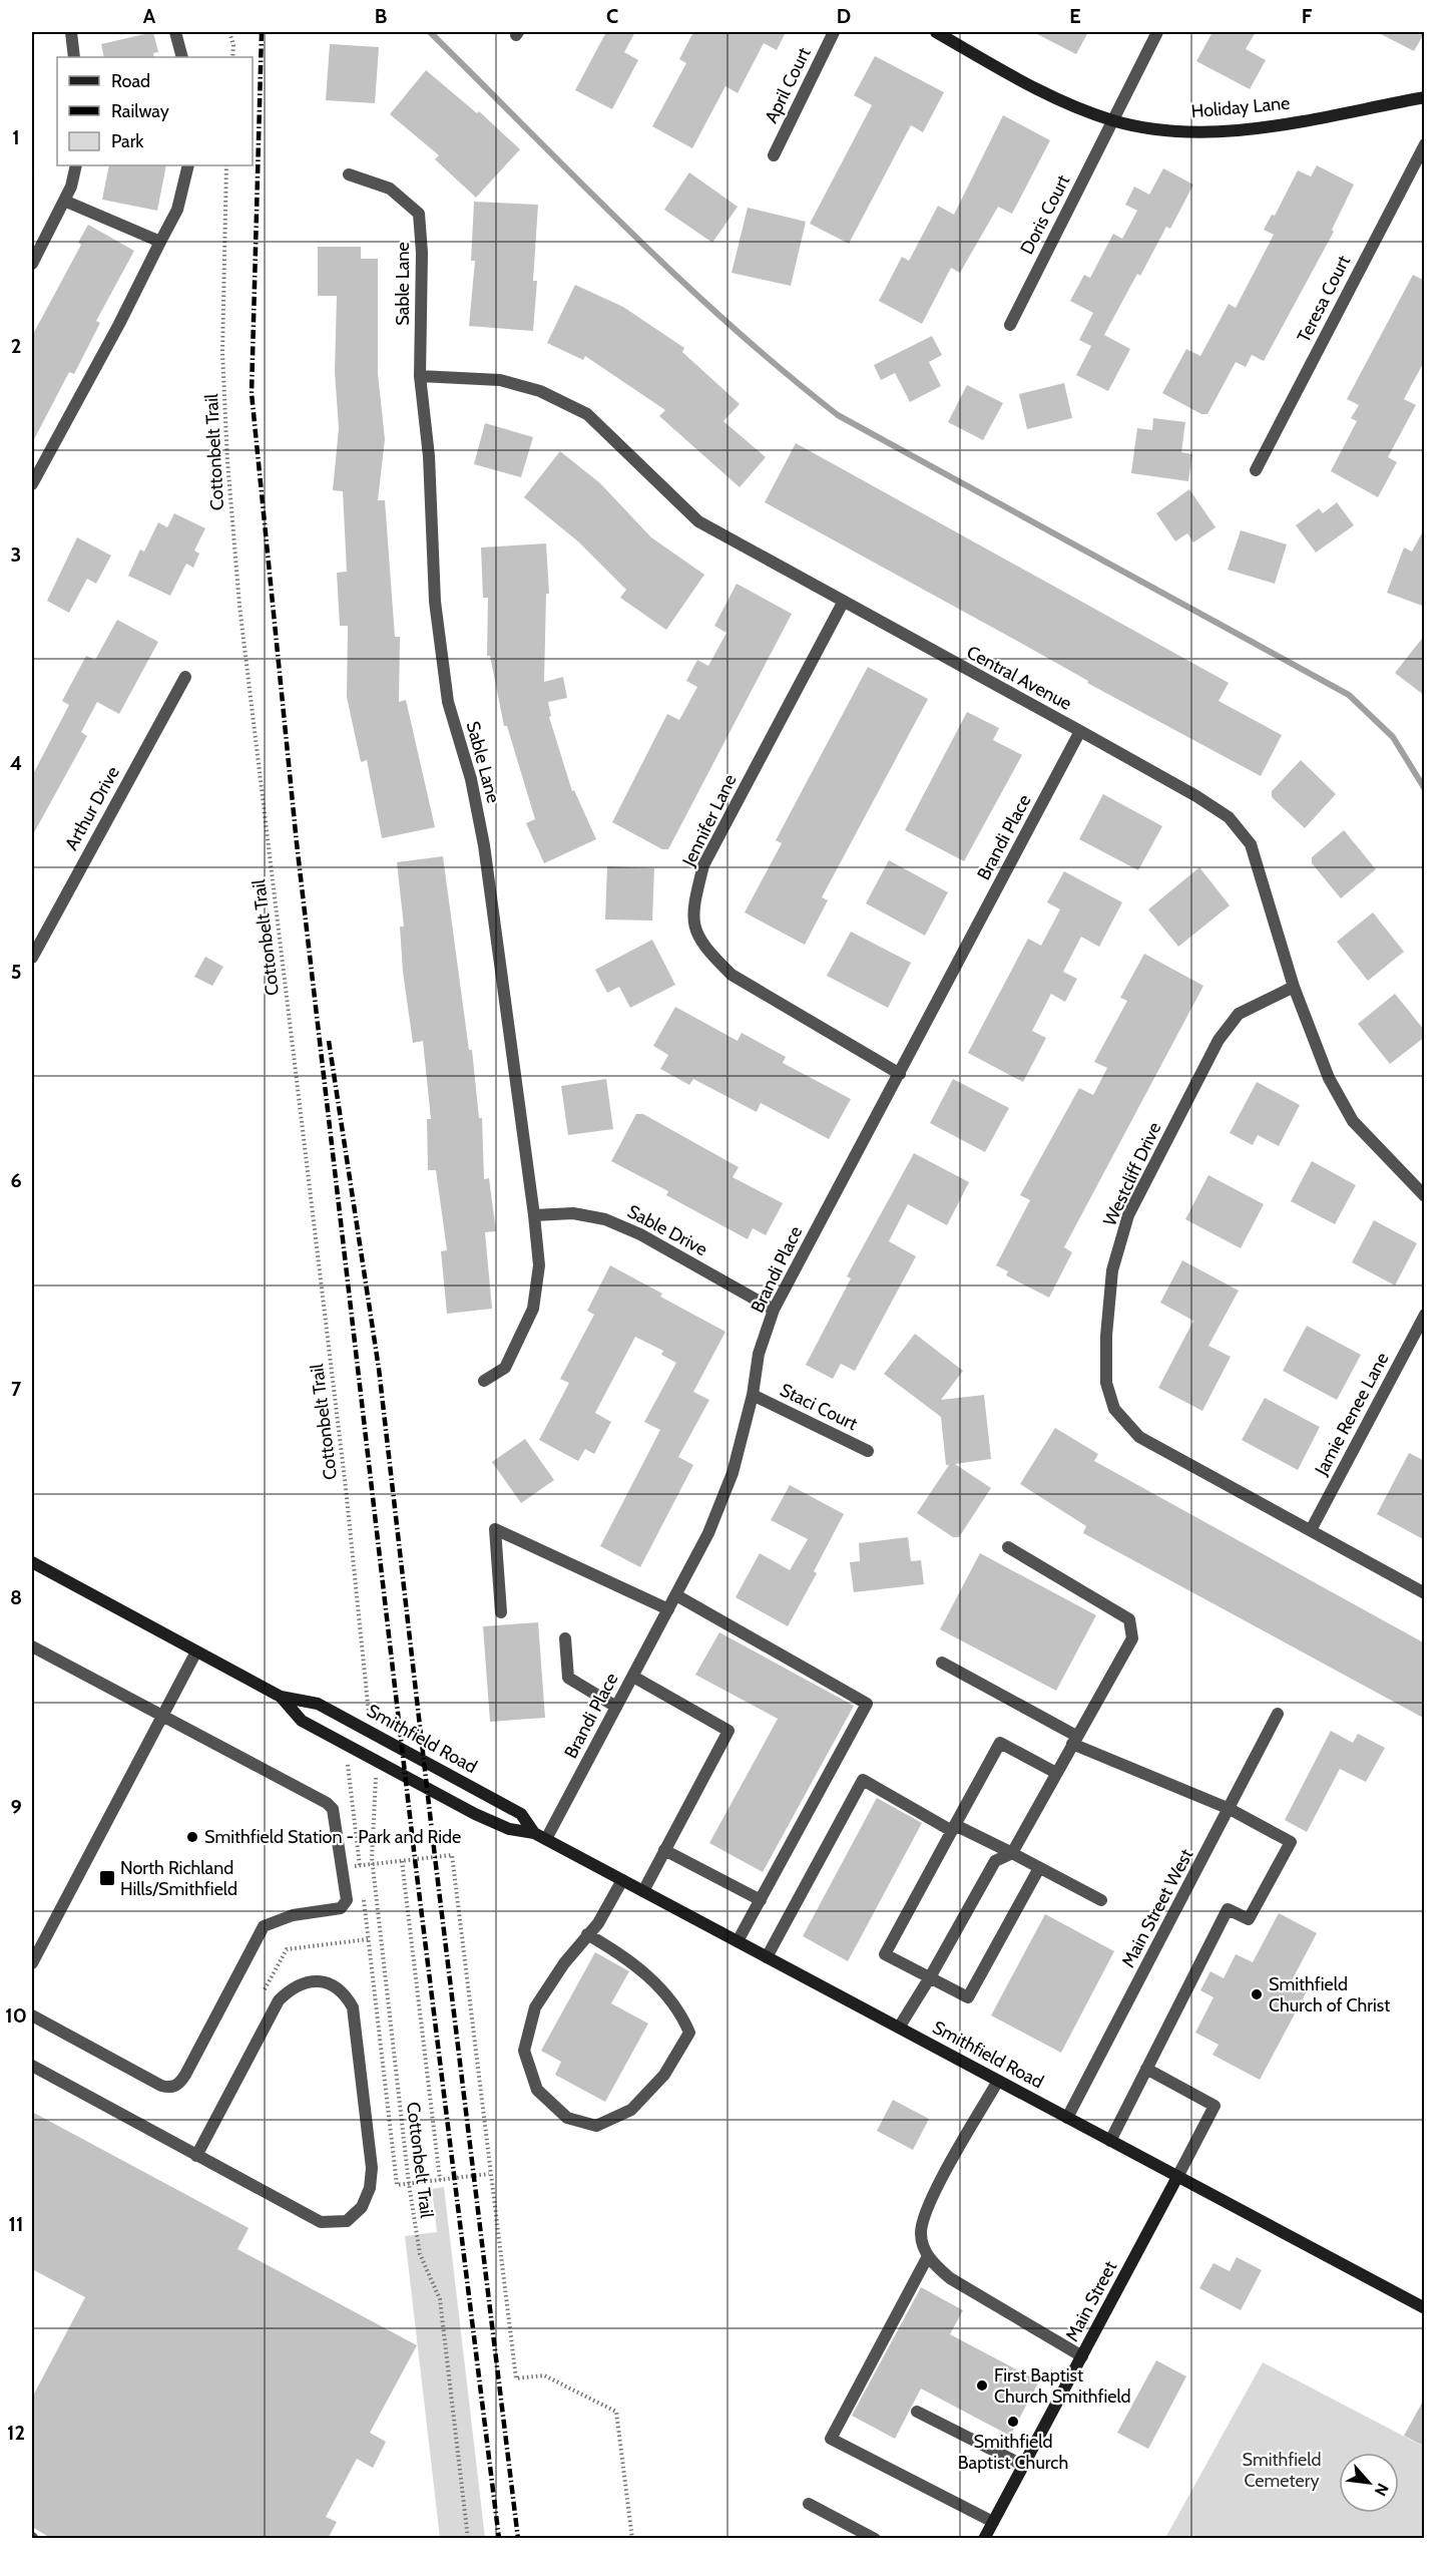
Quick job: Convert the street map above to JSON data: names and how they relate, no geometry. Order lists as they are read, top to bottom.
{
  "streets": {
    "main road": ["Holiday Lane", "Smithfield Road", "Main Street"],
    "street": [
      "April Court",
      "Doris Court",
      "Sable Lane",
      "Teresa Court",
      "Central Avenue",
      "Arthur Drive",
      "Jennifer Lane",
      "Brandi Place",
      "Westcliff Drive",
      "Sable Drive",
      "Staci Court",
      "Jamie Renee Lane",
      "Main Street West"
    ],
    "path": ["Cottonbelt Trail"]
  },
  "crossings": [
    ["Holiday Lane", "Doris Court"],
    ["Sable Lane", "Central Avenue"],
    ["Sable Lane", "Sable Drive"],
    ["Central Avenue", "Jennifer Lane"],
    ["Central Avenue", "Brandi Place"],
    ["Central Avenue", "Westcliff Drive"],
    ["Jennifer Lane", "Brandi Place"],
    ["Brandi Place", "Sable Drive"],
    ["Brandi Place", "Staci Court"],
    ["Brandi Place", "Smithfield Road"],
    ["Westcliff Drive", "Jamie Renee Lane"],
    ["Smithfield Road", "Main Street West"],
    ["Smithfield Road", "Main Street"]
  ],
  "parks": ["Smithfield Cemetery"],
  "places": {
    "other": [
      "Smithfield Station - Park and Ride",
      "Smithfield Church of Christ",
      "First Baptist Church Smithfield",
      "Smithfield Baptist Church"
    ],
    "transit": ["North Richland Hills/Smithfield"]
  },
  "legend": ["Road", "Railway", "Park"],
  "north": "bottom right",
  "grid": {
    "columns": [
      "A",
      "B",
      "C",
      "D",
      "E",
      "F"
    ],
    "rows": [
      "1",
      "2",
      "3",
      "4",
      "5",
      "6",
      "7",
      "8",
      "9",
      "10",
      "11",
      "12"
    ]
  }
}
